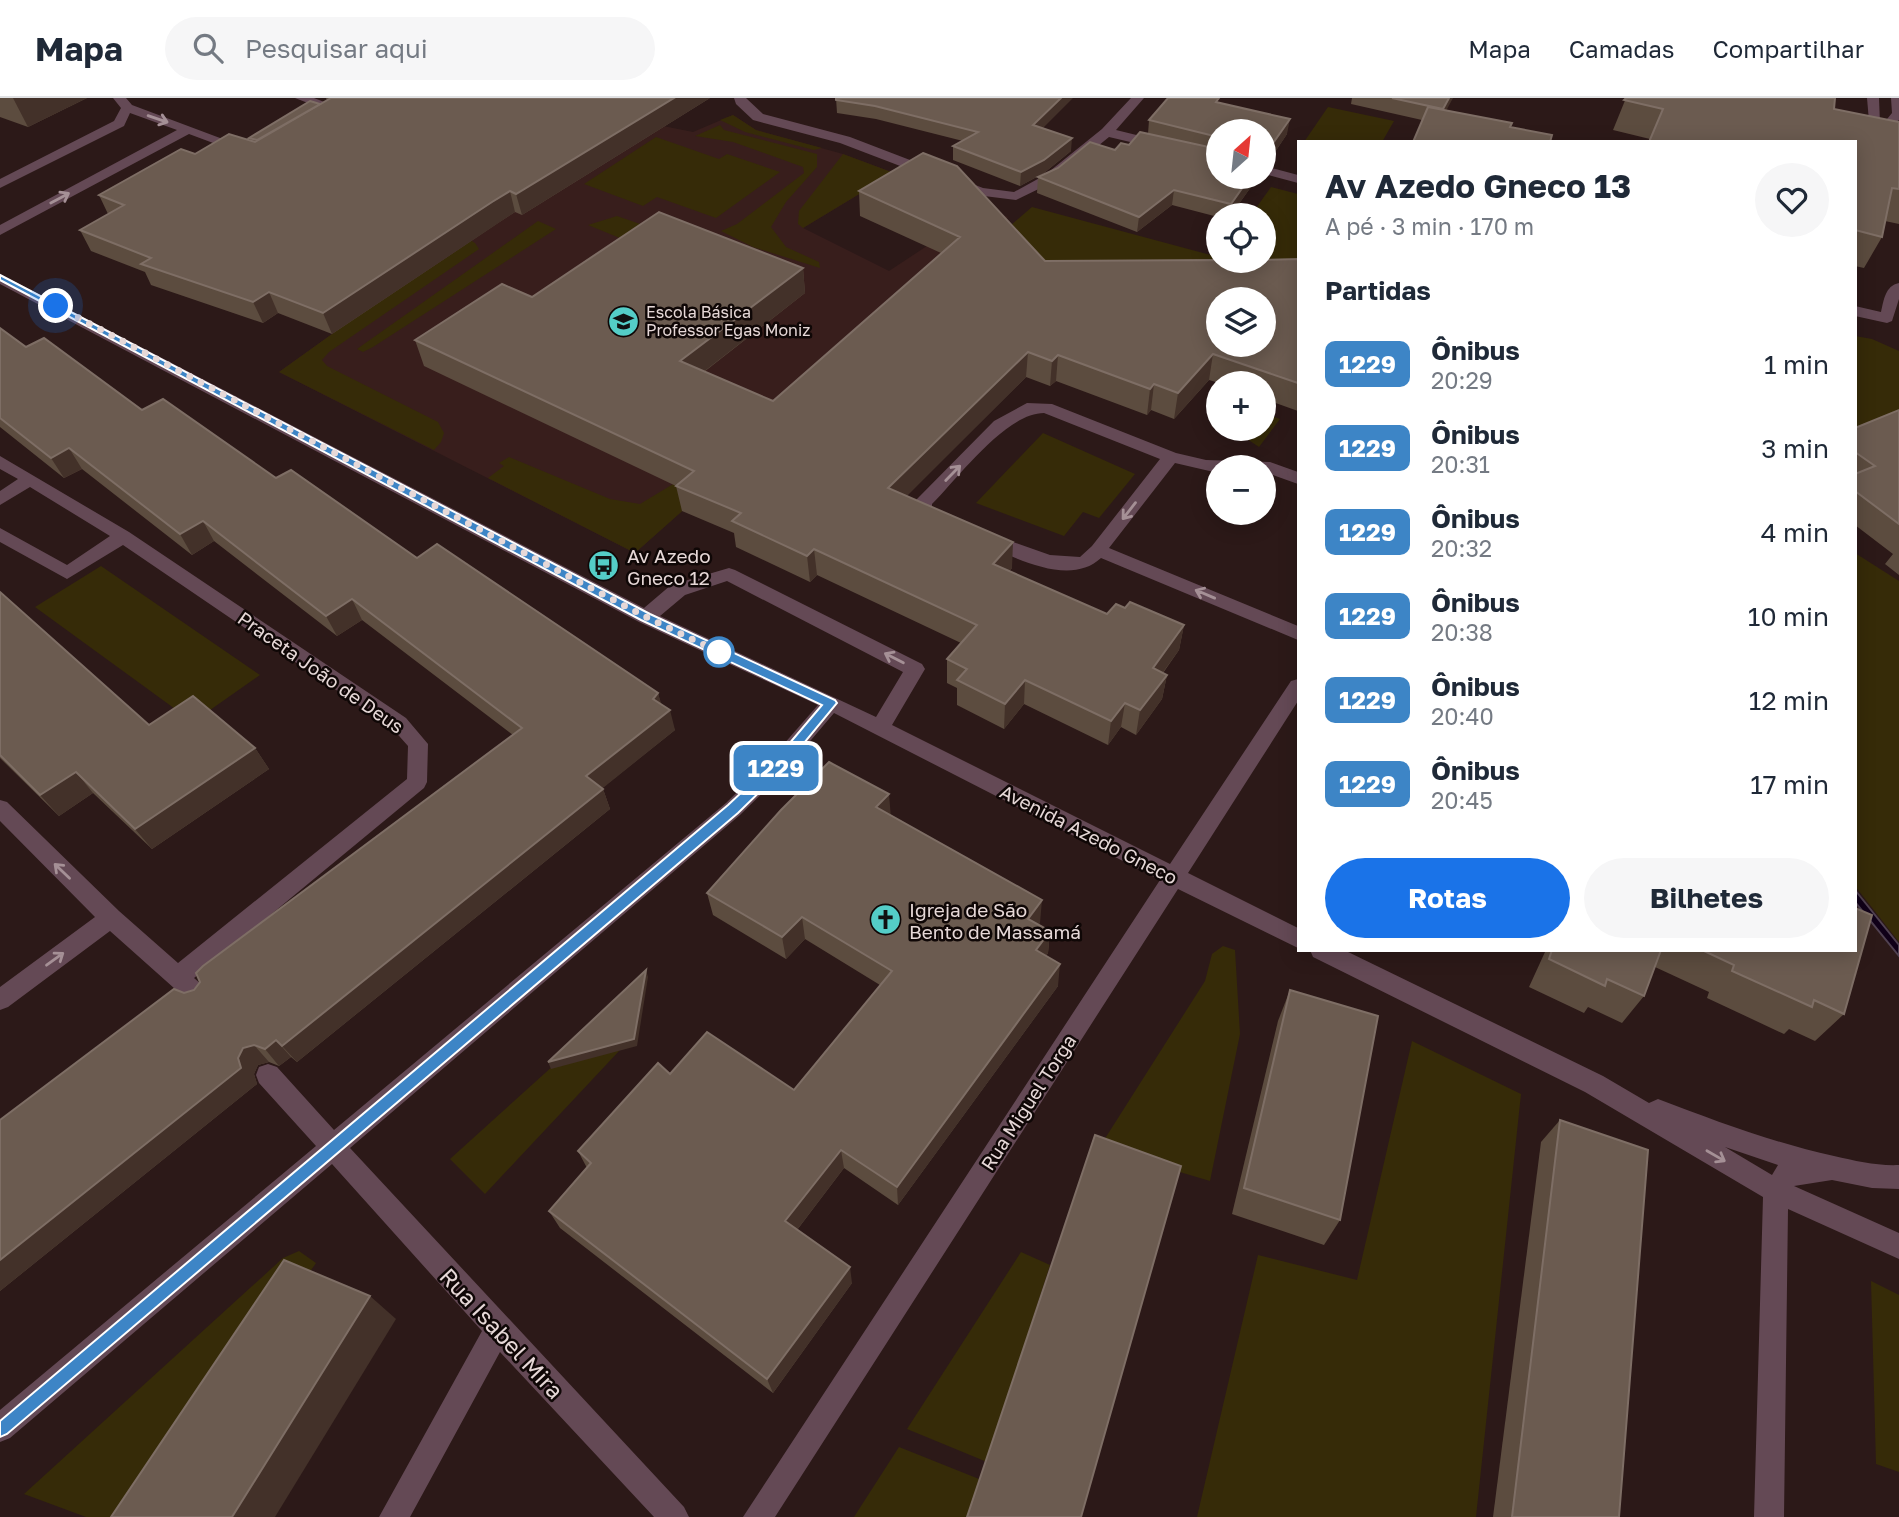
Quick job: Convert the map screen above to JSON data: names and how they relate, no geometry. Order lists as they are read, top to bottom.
{
  "streets": {
    "street": [
      "Praceta João de Deus",
      "Avenida Azedo Gneco",
      "Rua Miguel Torga",
      "Rua Isabel Mira"
    ]
  },
  "crossings": [
    ["Avenida Azedo Gneco", "Rua Miguel Torga"]
  ],
  "places": {
    "school or university": ["Escola Básica Professor Egas Moniz"],
    "bus stop": ["Av Azedo Gneco 12"],
    "church": ["Igreja de São Bento de Massamá"]
  },
  "lines": ["bus line 1229"],
  "north": "top right",
  "page": {
    "header": "Mapa",
    "search": "Pesquisar aqui",
    "nav": ["Mapa", "Camadas", "Compartilhar"],
    "on_map": "1229",
    "map_buttons": ["+", "−"],
    "heading": [
      ["Av Azedo Gneco 13", "A pé · 3 min · 170 m"],
      "Partidas"
    ],
    "list": [
      {
        "mark": "1229",
        "name": "Ônibus",
        "note": "20:29",
        "value": "1 min"
      },
      {
        "mark": "1229",
        "name": "Ônibus",
        "note": "20:31",
        "value": "3 min"
      },
      {
        "mark": "1229",
        "name": "Ônibus",
        "note": "20:32",
        "value": "4 min"
      },
      {
        "mark": "1229",
        "name": "Ônibus",
        "note": "20:38",
        "value": "10 min"
      },
      {
        "mark": "1229",
        "name": "Ônibus",
        "note": "20:40",
        "value": "12 min"
      },
      {
        "mark": "1229",
        "name": "Ônibus",
        "note": "20:45",
        "value": "17 min"
      }
    ],
    "buttons": ["Rotas", "Bilhetes"]
  }
}
